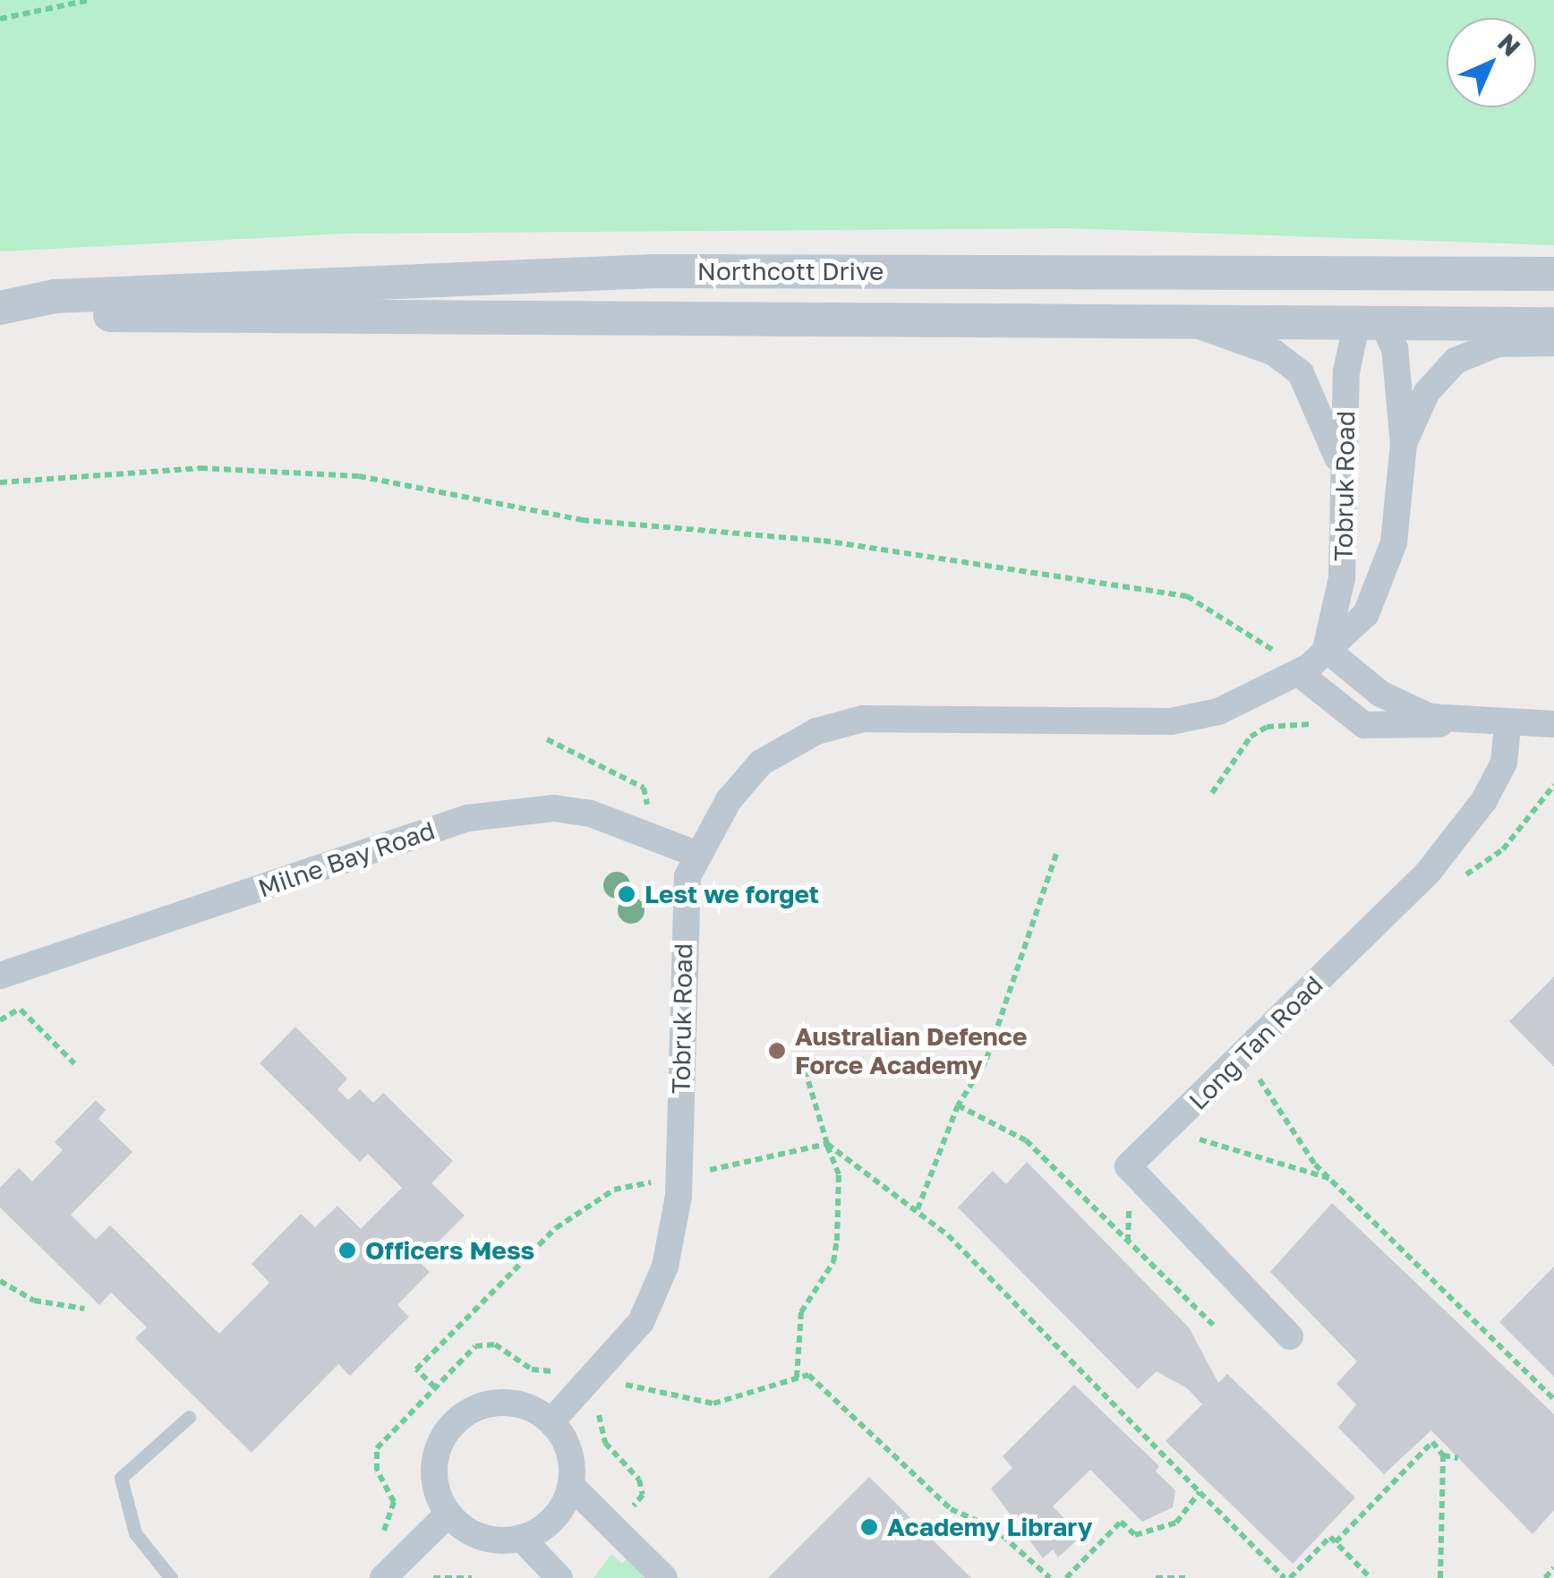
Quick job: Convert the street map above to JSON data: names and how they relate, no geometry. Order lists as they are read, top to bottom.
{
  "streets": {
    "street": [
      "Northcott Drive",
      "Tobruk Road",
      "Milne Bay Road",
      "Long Tan Road"
    ]
  },
  "crossings": [
    ["Northcott Drive", "Tobruk Road"],
    ["Tobruk Road", "Milne Bay Road"]
  ],
  "places": [
    "Lest we forget",
    "Australian Defence Force Academy",
    "Officers Mess",
    "Academy Library"
  ],
  "north": "top right"
}
